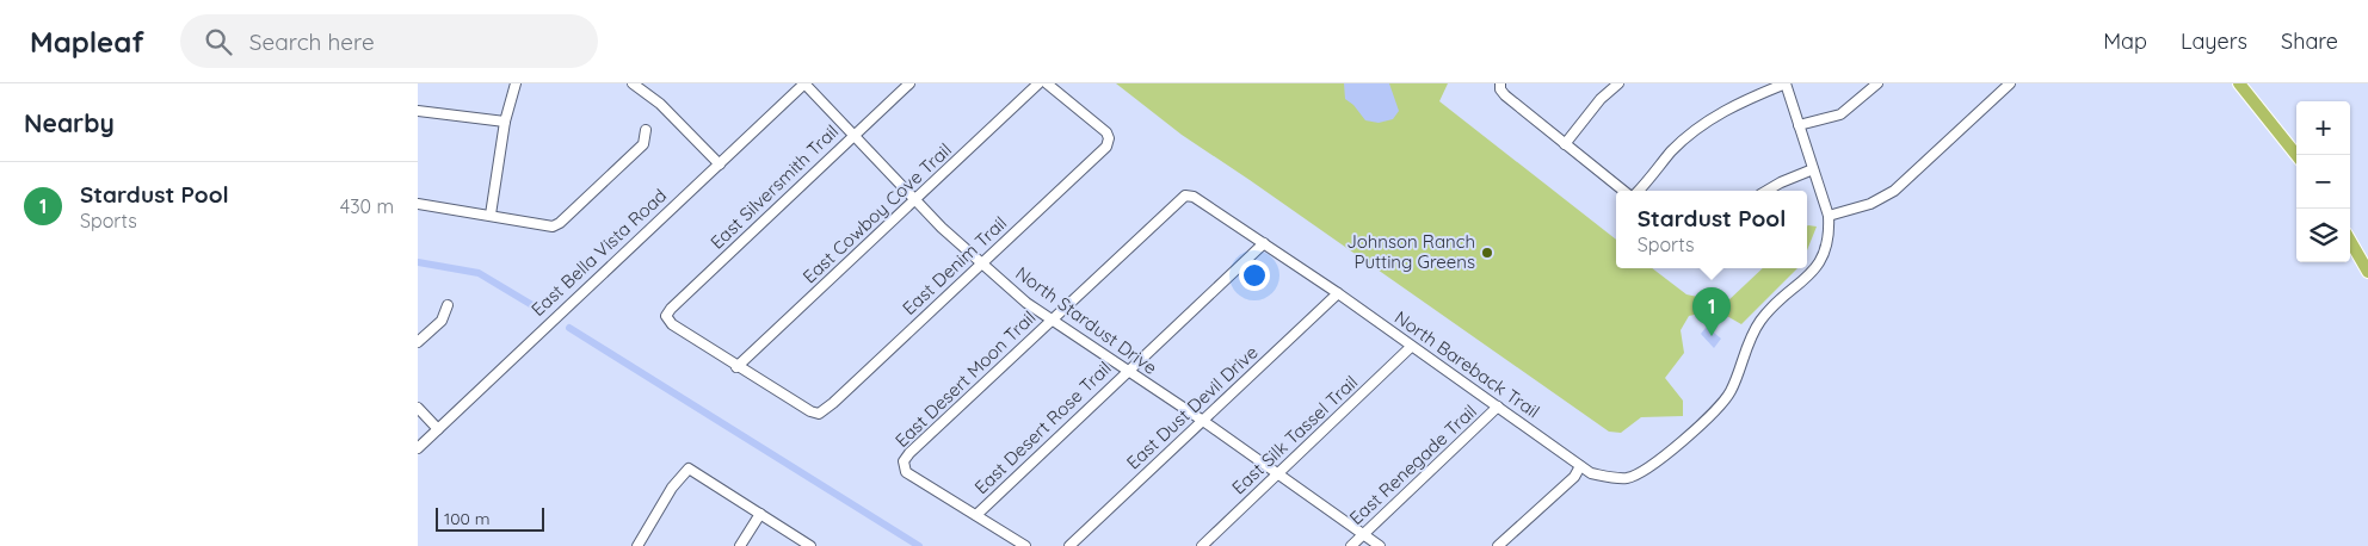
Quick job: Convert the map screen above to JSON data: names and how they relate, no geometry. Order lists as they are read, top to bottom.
{
  "streets": {
    "street": [
      "East Silversmith Trail",
      "East Cowboy Cove Trail",
      "East Bella Vista Road",
      "East Denim Trail",
      "North Stardust Drive",
      "North Bareback Trail",
      "East Desert Moon Trail",
      "East Dust Devil Drive",
      "East Desert Rose Trail",
      "East Silk Tassel Trail",
      "East Renegade Trail"
    ]
  },
  "crossings": [
    ["East Silversmith Trail", "East Cowboy Cove Trail"],
    ["East Silversmith Trail", "East Denim Trail"],
    ["East Silversmith Trail", "North Stardust Drive"],
    ["East Cowboy Cove Trail", "East Denim Trail"],
    ["East Cowboy Cove Trail", "North Stardust Drive"],
    ["East Bella Vista Road", "North Stardust Drive"],
    ["East Denim Trail", "North Stardust Drive"],
    ["North Stardust Drive", "East Desert Moon Trail"],
    ["North Stardust Drive", "East Dust Devil Drive"],
    ["North Stardust Drive", "East Desert Rose Trail"],
    ["North Stardust Drive", "East Silk Tassel Trail"],
    ["North Stardust Drive", "East Renegade Trail"],
    ["North Bareback Trail", "East Desert Moon Trail"],
    ["North Bareback Trail", "East Dust Devil Drive"],
    ["North Bareback Trail", "East Desert Rose Trail"],
    ["North Bareback Trail", "East Silk Tassel Trail"],
    ["North Bareback Trail", "East Renegade Trail"],
    ["East Desert Moon Trail", "East Desert Rose Trail"]
  ],
  "places": ["Johnson Ranch Putting Greens"],
  "scale_bar": "100 m",
  "page": {
    "header": "Mapleaf",
    "search": "Search here",
    "nav": ["Map", "Layers", "Share"],
    "heading": "Nearby",
    "map_buttons": ["+", "−"],
    "list": [
      {
        "mark": "1",
        "name": "Stardust Pool",
        "note": "Sports",
        "value": "430 m"
      }
    ],
    "popup": ["Stardust Pool", "Sports"],
    "pins": "1",
    "scale": "100 m"
  }
}
